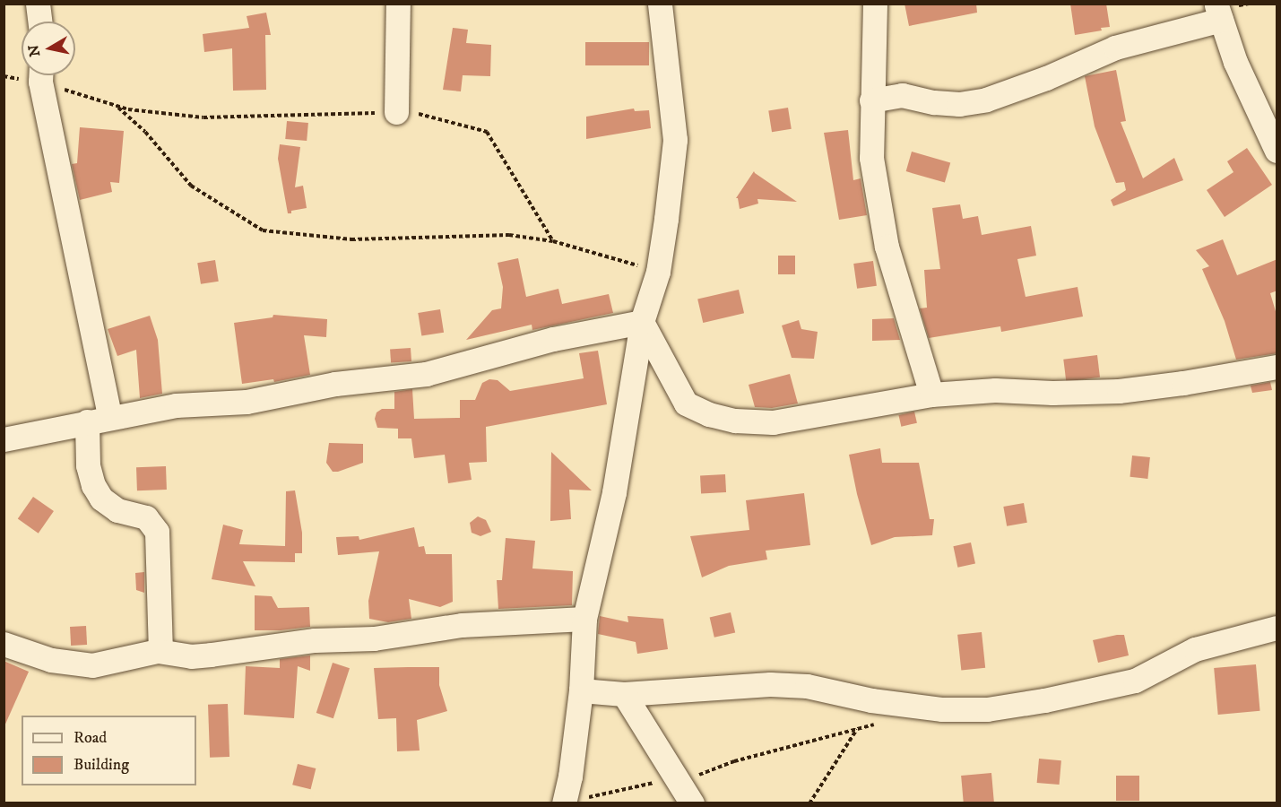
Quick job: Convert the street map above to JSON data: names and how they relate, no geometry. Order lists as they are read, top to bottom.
{
  "legend": ["Road", "Building"],
  "north": "left"
}
